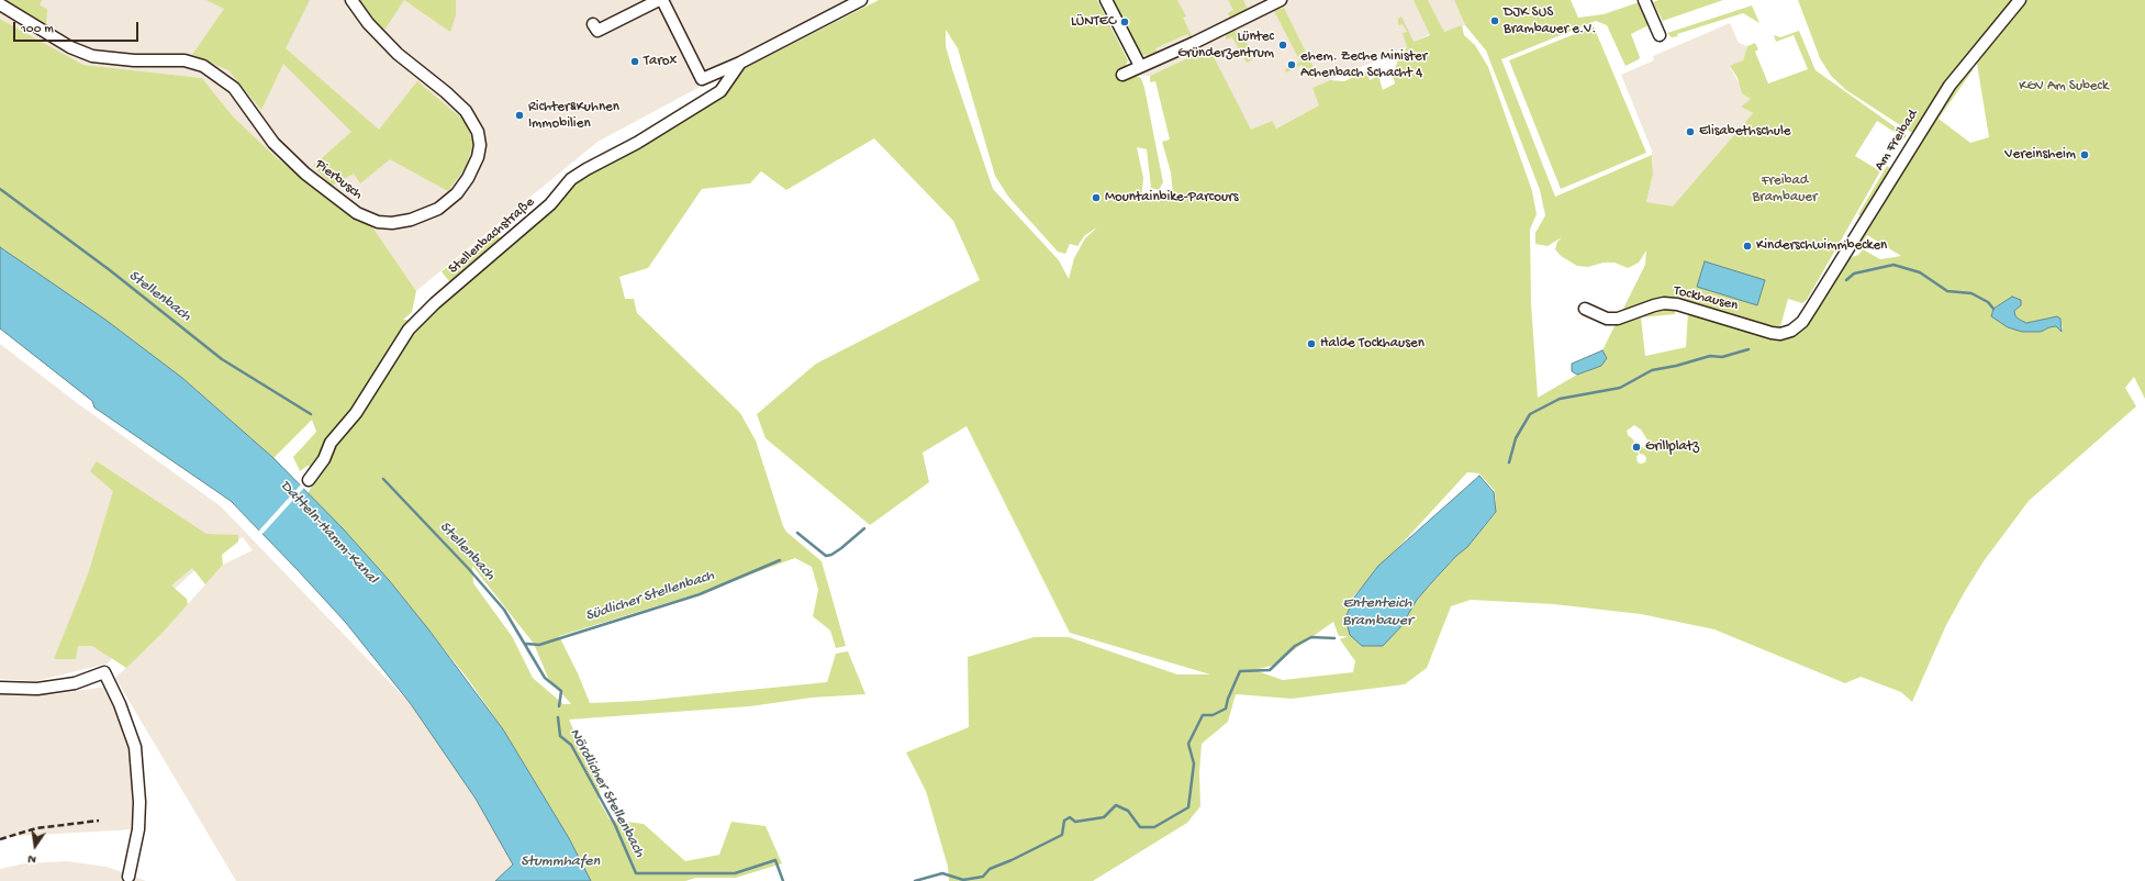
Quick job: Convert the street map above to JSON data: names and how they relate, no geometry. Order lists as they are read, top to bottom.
{
  "streets": {
    "street": [
      "Am Freibad",
      "Pierbusch",
      "Stellenbachstraße",
      "Tockhausen"
    ]
  },
  "crossings": [
    ["Am Freibad", "Tockhausen"]
  ],
  "water": [
    "Stellenbach",
    "Datteln-Hamm-Kanal",
    "Südlicher Stellenbach",
    "Ententeich Brambauer",
    "Nördlicher Stellenbach",
    "Stummhafen"
  ],
  "parks": ["KGV Am Subeck", "Freibad Brambauer"],
  "places": [
    "DJK SUS Brambauer e.V.",
    "LÜNTEC",
    "Lüntec Gründerzentrum",
    "Tarox",
    "ehem. Zeche Minister Achenbach Schacht 4",
    "Richter&Kuhnen Immobilien",
    "Elisabethschule",
    "Vereinsheim",
    "Mountainbike-Parcours",
    "Kinderschwimmbecken",
    "Halde Tockhausen",
    "Grillplatz"
  ],
  "scale_bar": "100 m",
  "north": "bottom"
}
